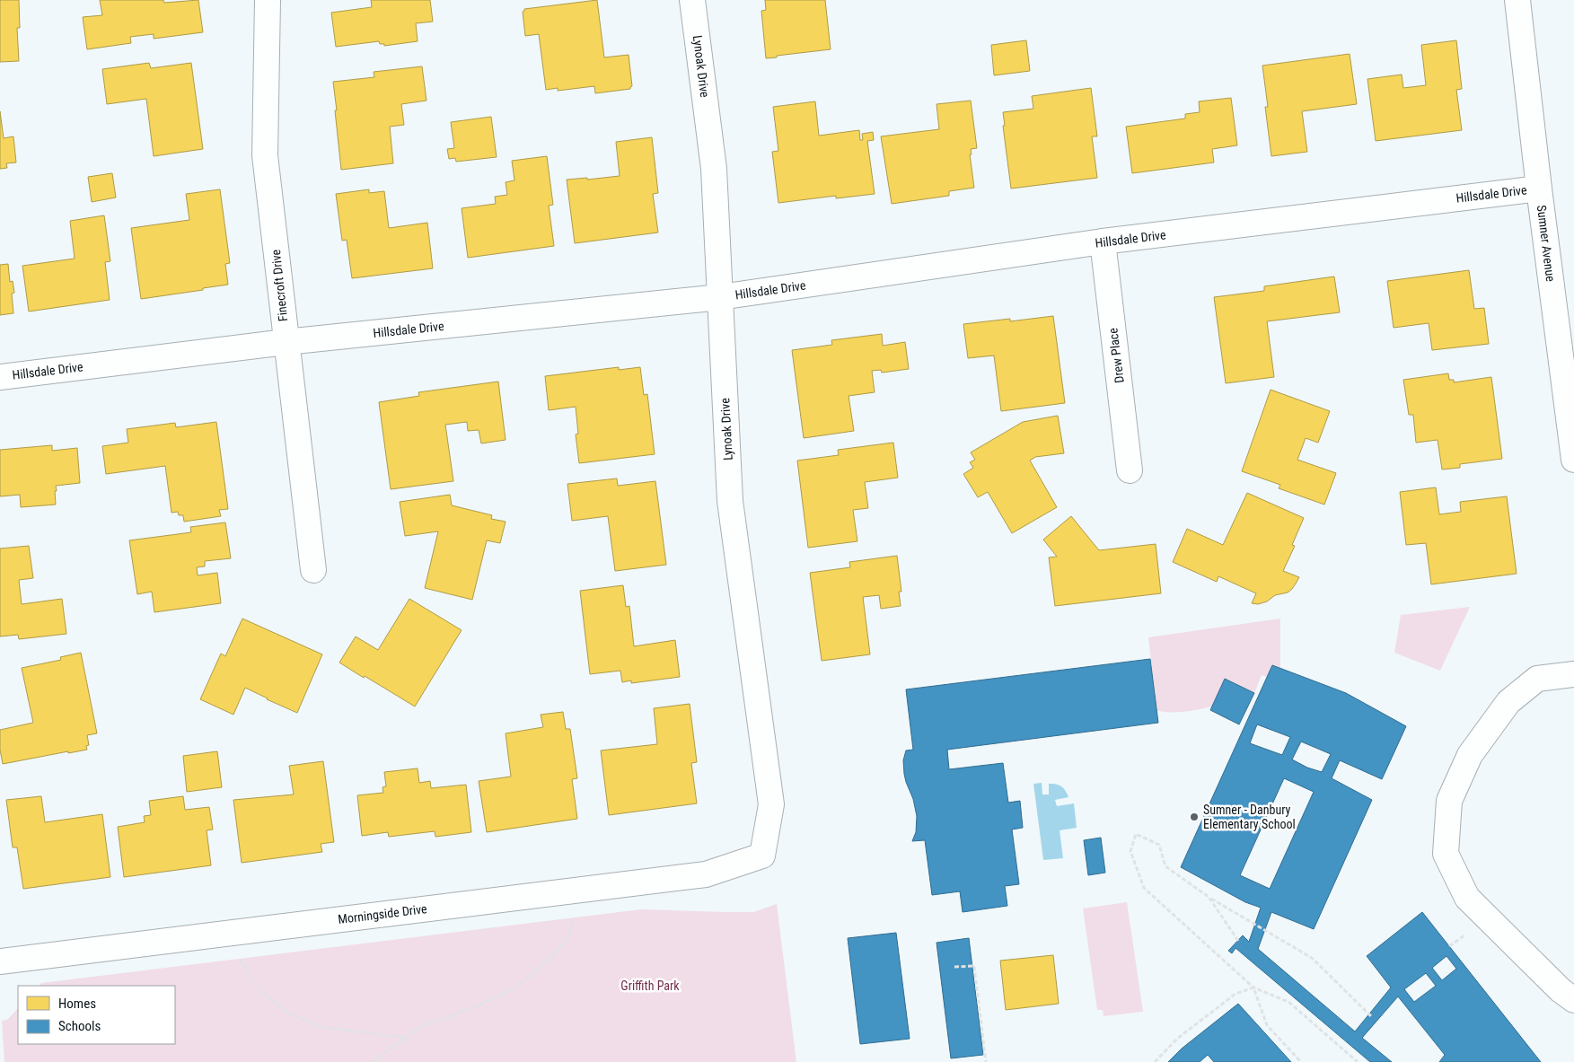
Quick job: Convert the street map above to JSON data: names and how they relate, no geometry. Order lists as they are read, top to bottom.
{
  "streets": {
    "street": [
      "Lynoak Drive",
      "Hillsdale Drive",
      "Sumner Avenue",
      "Finecroft Drive",
      "Drew Place",
      "Morningside Drive"
    ]
  },
  "crossings": [
    ["Lynoak Drive", "Hillsdale Drive"],
    ["Lynoak Drive", "Morningside Drive"],
    ["Hillsdale Drive", "Sumner Avenue"],
    ["Hillsdale Drive", "Finecroft Drive"],
    ["Hillsdale Drive", "Drew Place"]
  ],
  "parks": ["Griffith Park"],
  "places": ["Sumner - Danbury Elementary School"],
  "legend": ["Homes", "Schools"]
}
